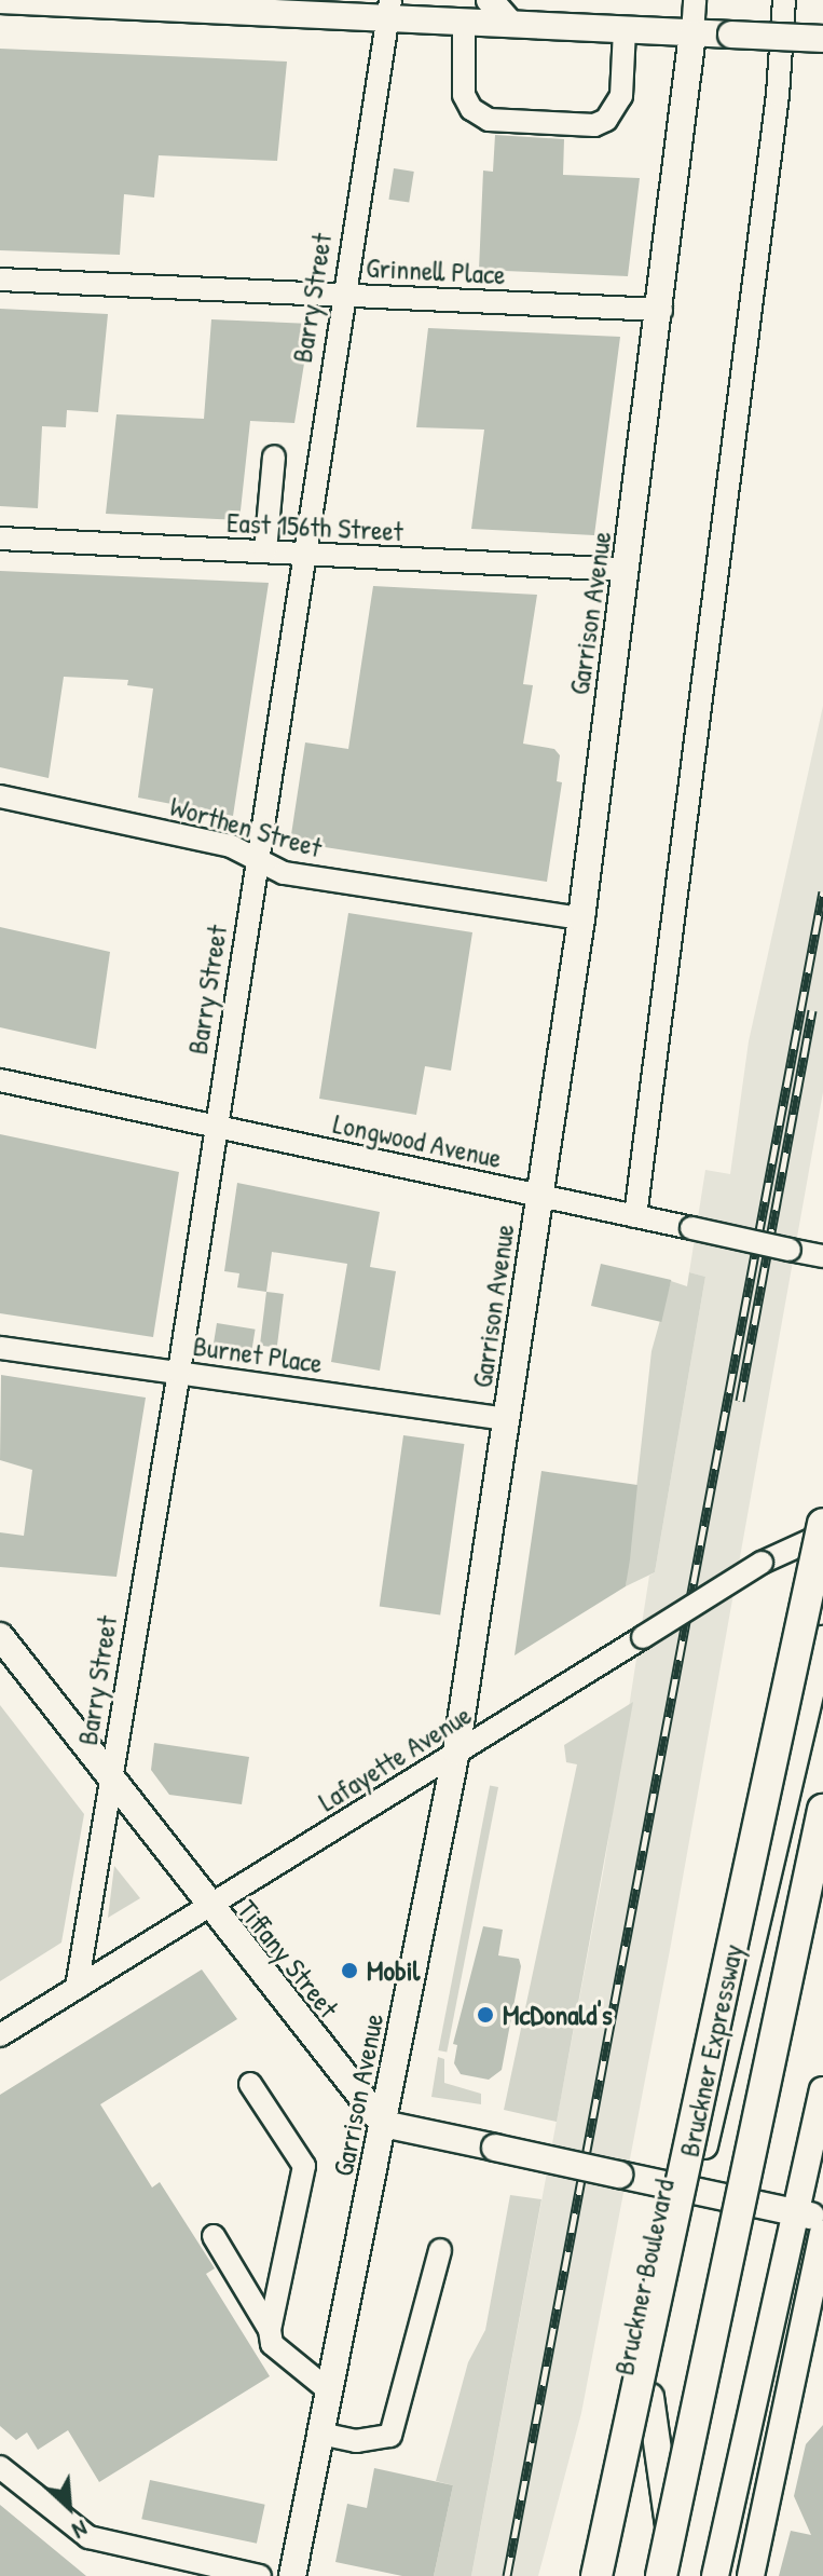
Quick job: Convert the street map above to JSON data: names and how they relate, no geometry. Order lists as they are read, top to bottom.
{
  "streets": {
    "highway": ["Bruckner Expressway"],
    "main road": ["Garrison Avenue", "Tiffany Street", "Bruckner Boulevard"],
    "street": [
      "Grinnell Place",
      "Barry Street",
      "East 156th Street",
      "Worthen Street",
      "Longwood Avenue",
      "Burnet Place",
      "Lafayette Avenue"
    ]
  },
  "crossings": [
    ["Grinnell Place", "Barry Street"],
    ["Grinnell Place", "Garrison Avenue"],
    ["Barry Street", "East 156th Street"],
    ["Barry Street", "Worthen Street"],
    ["Barry Street", "Longwood Avenue"],
    ["Barry Street", "Burnet Place"],
    ["Barry Street", "Lafayette Avenue"],
    ["Barry Street", "Tiffany Street"],
    ["East 156th Street", "Garrison Avenue"],
    ["Garrison Avenue", "Worthen Street"],
    ["Garrison Avenue", "Longwood Avenue"],
    ["Garrison Avenue", "Burnet Place"],
    ["Garrison Avenue", "Lafayette Avenue"],
    ["Garrison Avenue", "Tiffany Street"],
    ["Lafayette Avenue", "Tiffany Street"]
  ],
  "places": ["Mobil", "McDonald's"],
  "north": "bottom right"
}
